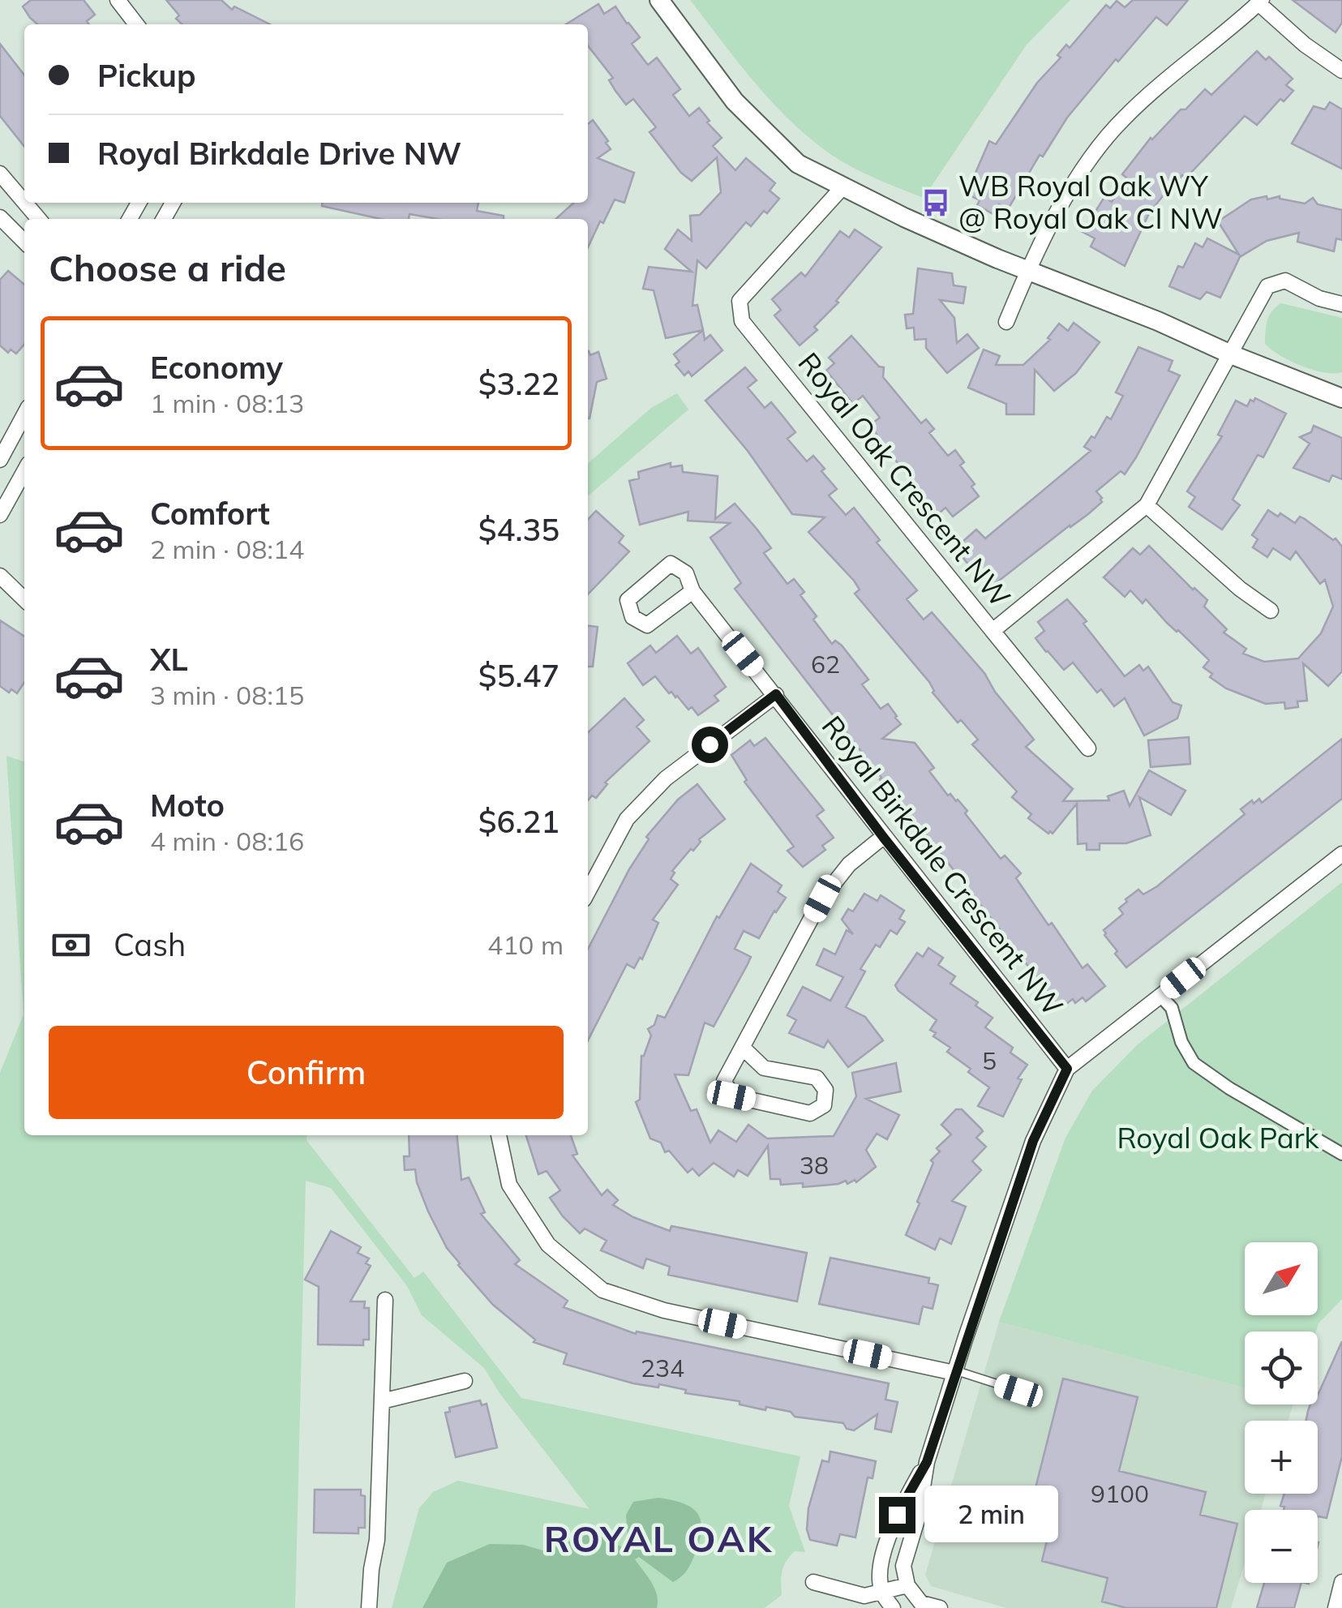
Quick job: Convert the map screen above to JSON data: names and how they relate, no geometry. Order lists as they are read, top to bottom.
{
  "streets": {
    "street": ["Royal Oak Crescent NW", "Royal Birkdale Crescent NW"]
  },
  "districts": ["ROYAL OAK"],
  "parks": ["Royal Oak Park"],
  "places": {
    "bus stop": ["WB Royal Oak WY @ Royal Oak CI NW"]
  },
  "house_numbers": [
    "62",
    "5",
    "38",
    "234",
    "9100"
  ],
  "north": "top right",
  "page": {
    "banner": ["Pickup", "Royal Birkdale Drive NW"],
    "heading": "Choose a ride",
    "list": [
      {
        "name": "Economy",
        "note": "1 min · 08:13",
        "value": "$3.22"
      },
      {
        "name": "Comfort",
        "note": "2 min · 08:14",
        "value": "$4.35"
      },
      {
        "name": "XL",
        "note": "3 min · 08:15",
        "value": "$5.47"
      },
      {
        "name": "Moto",
        "note": "4 min · 08:16",
        "value": "$6.21"
      }
    ],
    "pay": ["Cash", "410 m"],
    "buttons": "Confirm",
    "map_buttons": ["+", "−"],
    "bubble": "2 min"
  }
}
